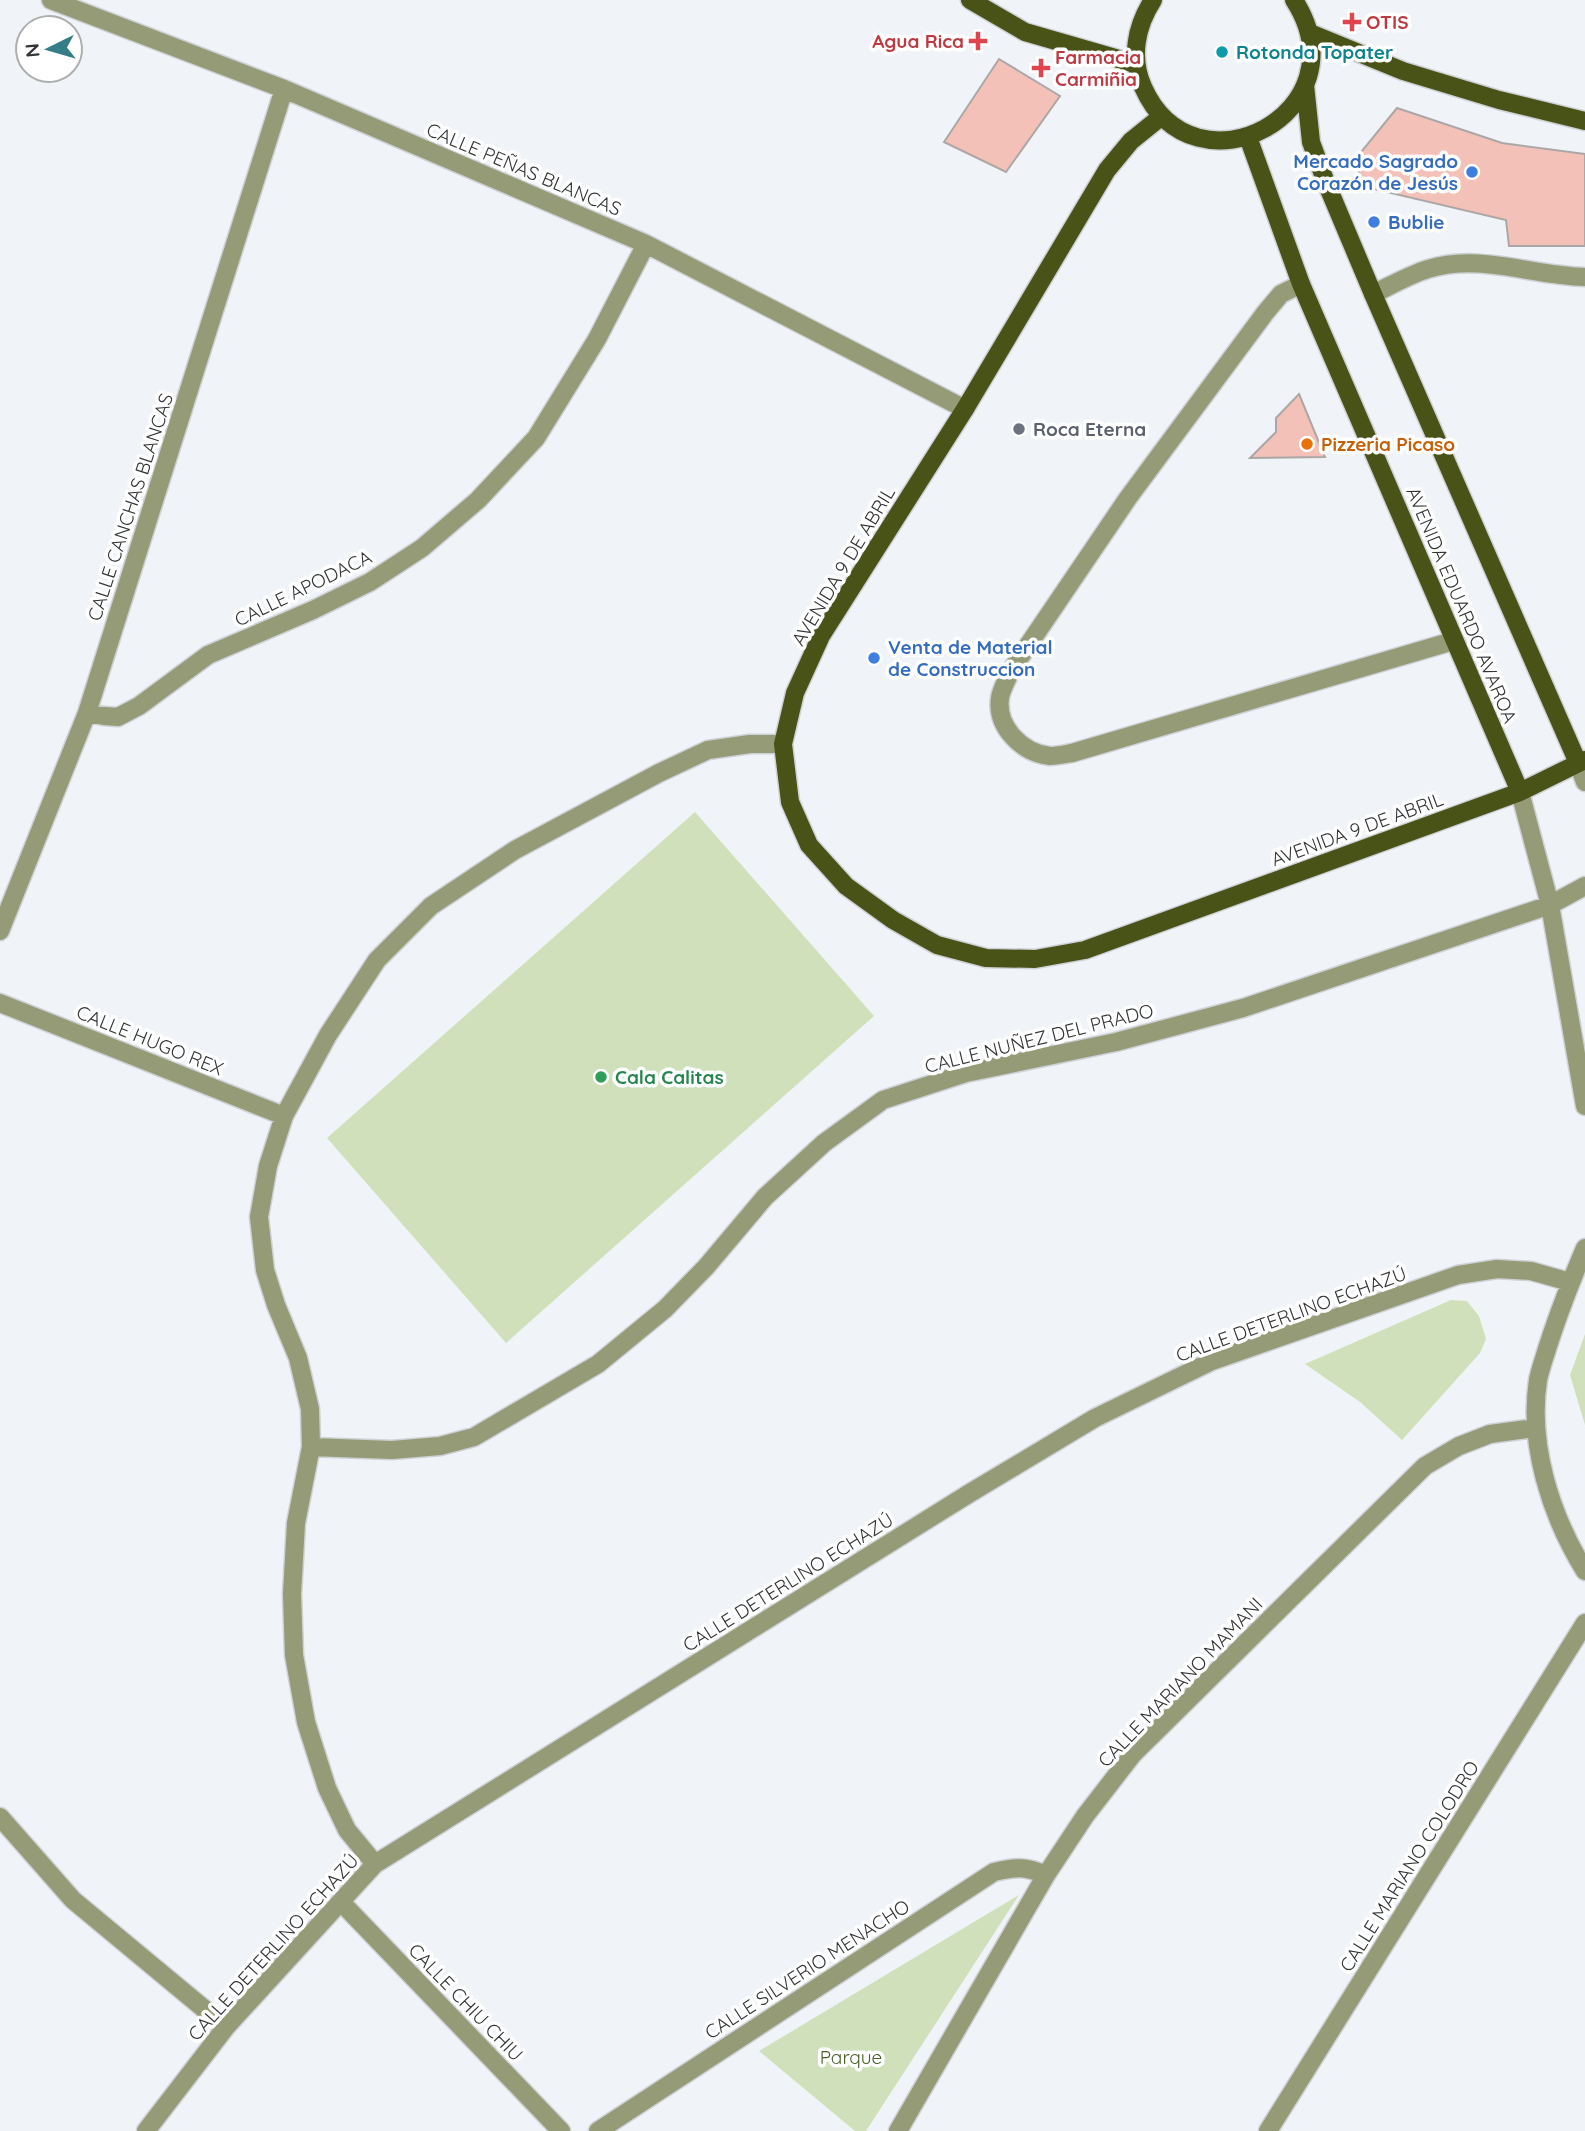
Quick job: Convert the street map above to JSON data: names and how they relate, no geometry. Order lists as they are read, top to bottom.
{
  "streets": {
    "main road": ["AVENIDA 9 DE ABRIL", "AVENIDA EDUARDO AVAROA"],
    "street": [
      "CALLE PEÑAS BLANCAS",
      "CALLE CANCHAS BLANCAS",
      "CALLE APODACA",
      "CALLE NUÑEZ DEL PRADO",
      "CALLE HUGO REX",
      "CALLE DETERLINO ECHAZÚ",
      "CALLE MARIANO MAMANI",
      "CALLE MARIANO COLODRO",
      "CALLE SILVERIO MENACHO",
      "CALLE CHIU CHIU"
    ]
  },
  "crossings": [
    ["CALLE PEÑAS BLANCAS", "CALLE CANCHAS BLANCAS"],
    ["CALLE PEÑAS BLANCAS", "AVENIDA 9 DE ABRIL"],
    ["CALLE PEÑAS BLANCAS", "CALLE APODACA"],
    ["CALLE CANCHAS BLANCAS", "CALLE APODACA"],
    ["AVENIDA 9 DE ABRIL", "AVENIDA EDUARDO AVAROA"],
    ["AVENIDA EDUARDO AVAROA", "CALLE NUÑEZ DEL PRADO"],
    ["CALLE DETERLINO ECHAZÚ", "CALLE CHIU CHIU"],
    ["CALLE MARIANO MAMANI", "CALLE SILVERIO MENACHO"]
  ],
  "parks": ["Parque"],
  "places": {
    "health": ["OTIS", "Agua Rica", "Farmacia Carmiñia"],
    "other": [
      "Rotonda Topater",
      "Mercado Sagrado Corazón de Jesús",
      "Bublie",
      "Roca Eterna",
      "Pizzeria Picaso",
      "Venta de Material de Construccion",
      "Cala Calitas"
    ]
  },
  "north": "left"
}
